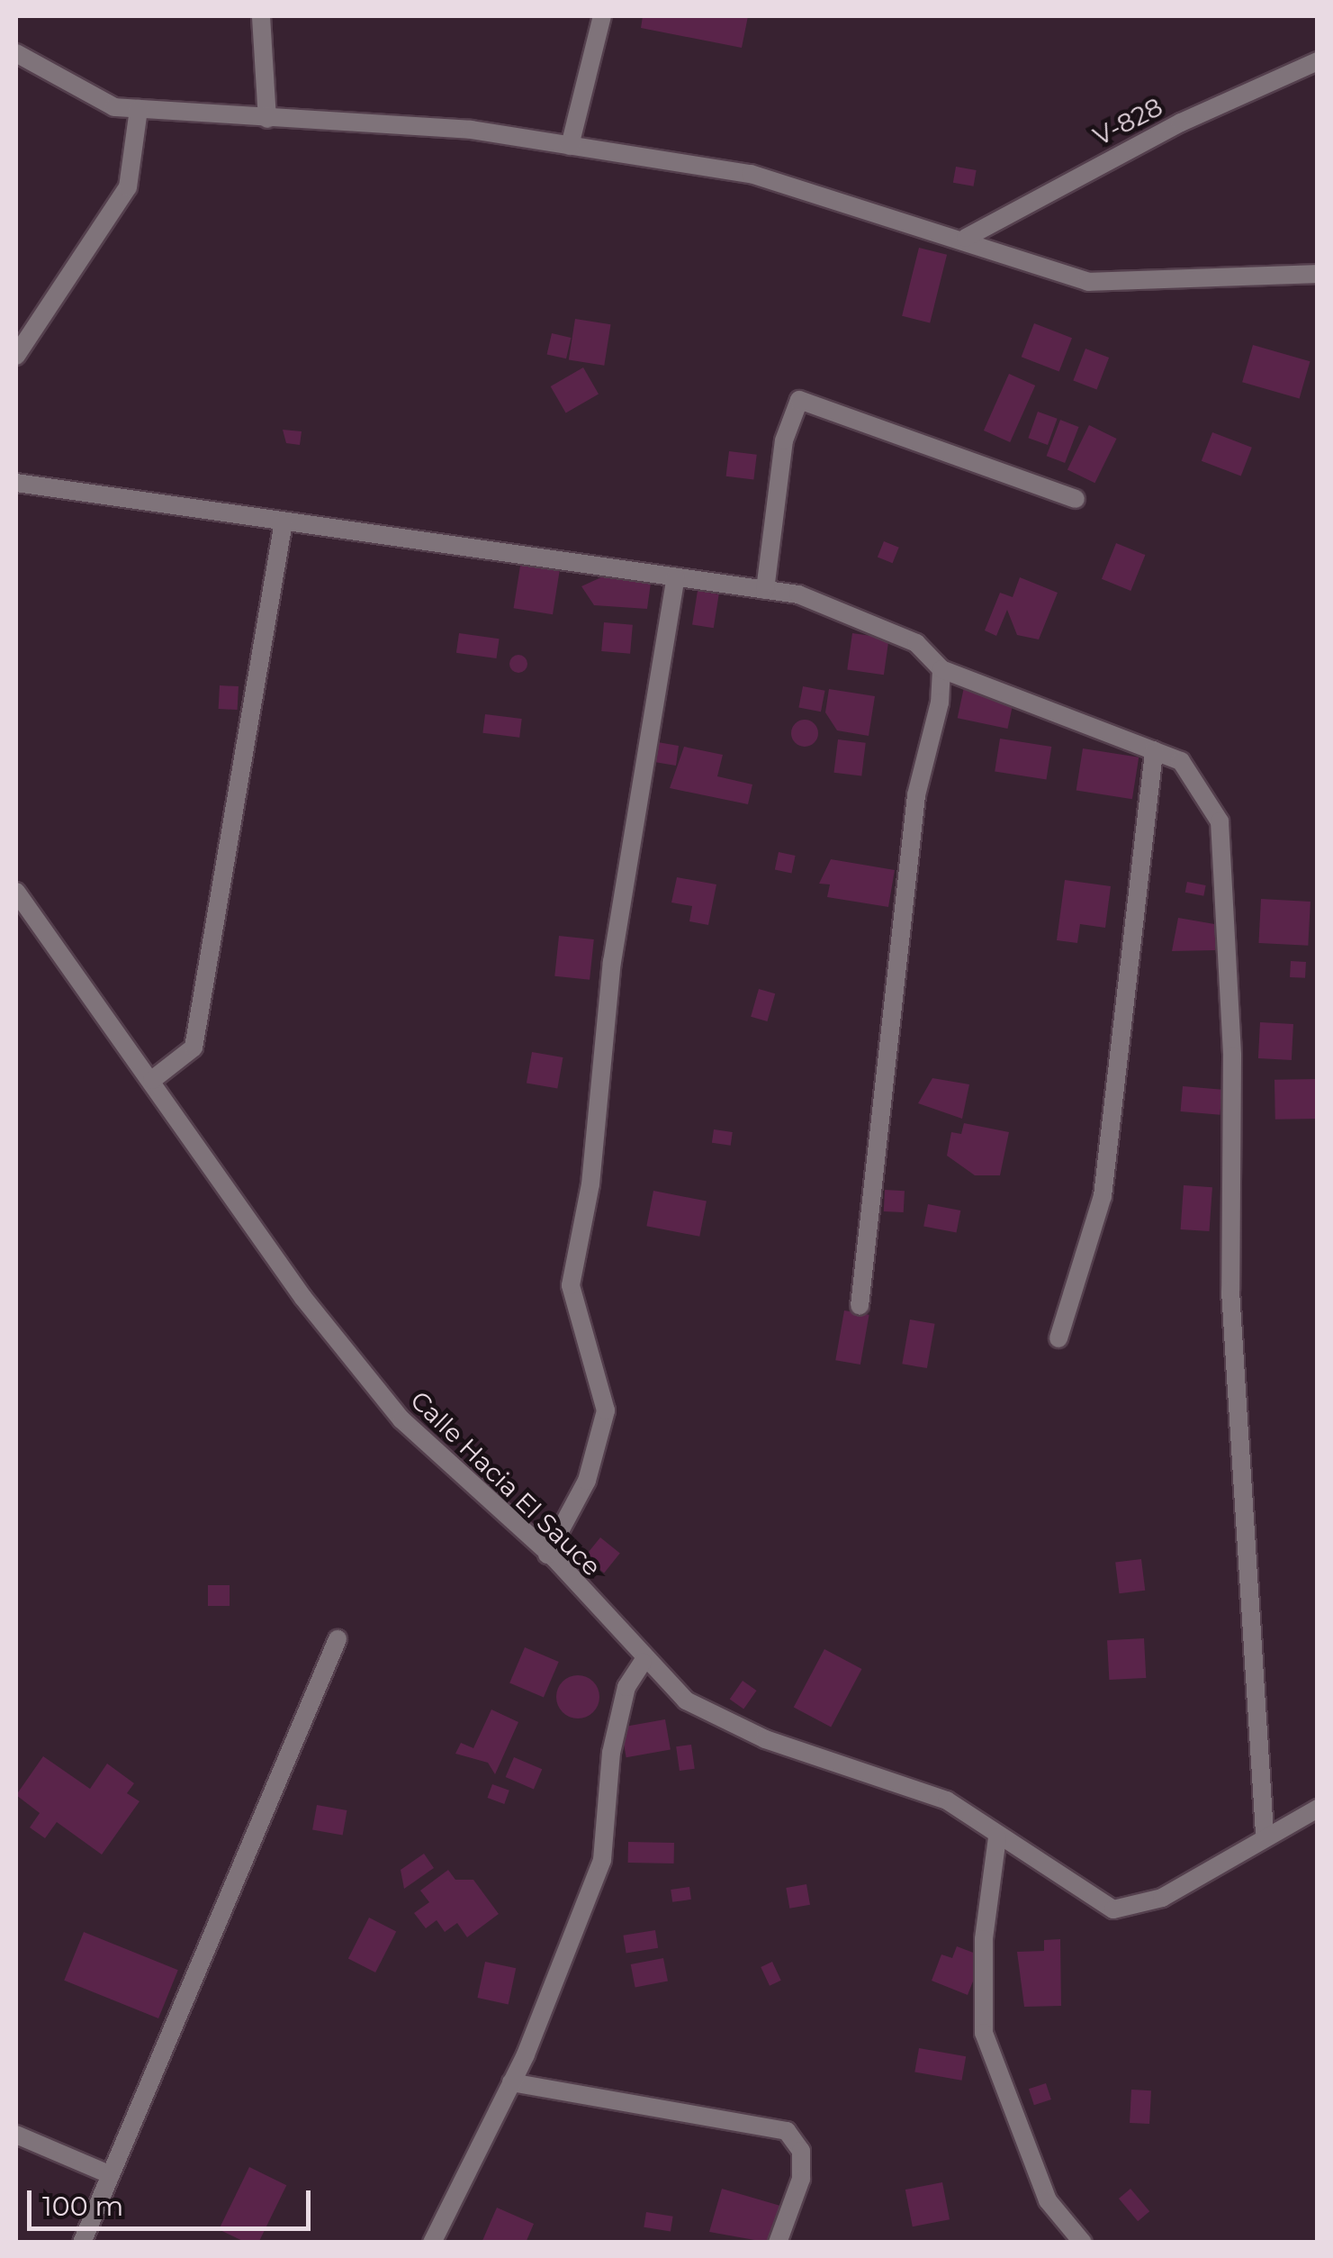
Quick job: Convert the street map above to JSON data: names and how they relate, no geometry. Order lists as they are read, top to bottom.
{
  "streets": {
    "street": ["V-828", "Calle Hacia El Sauce"]
  },
  "scale_bar": "100 m"
}
